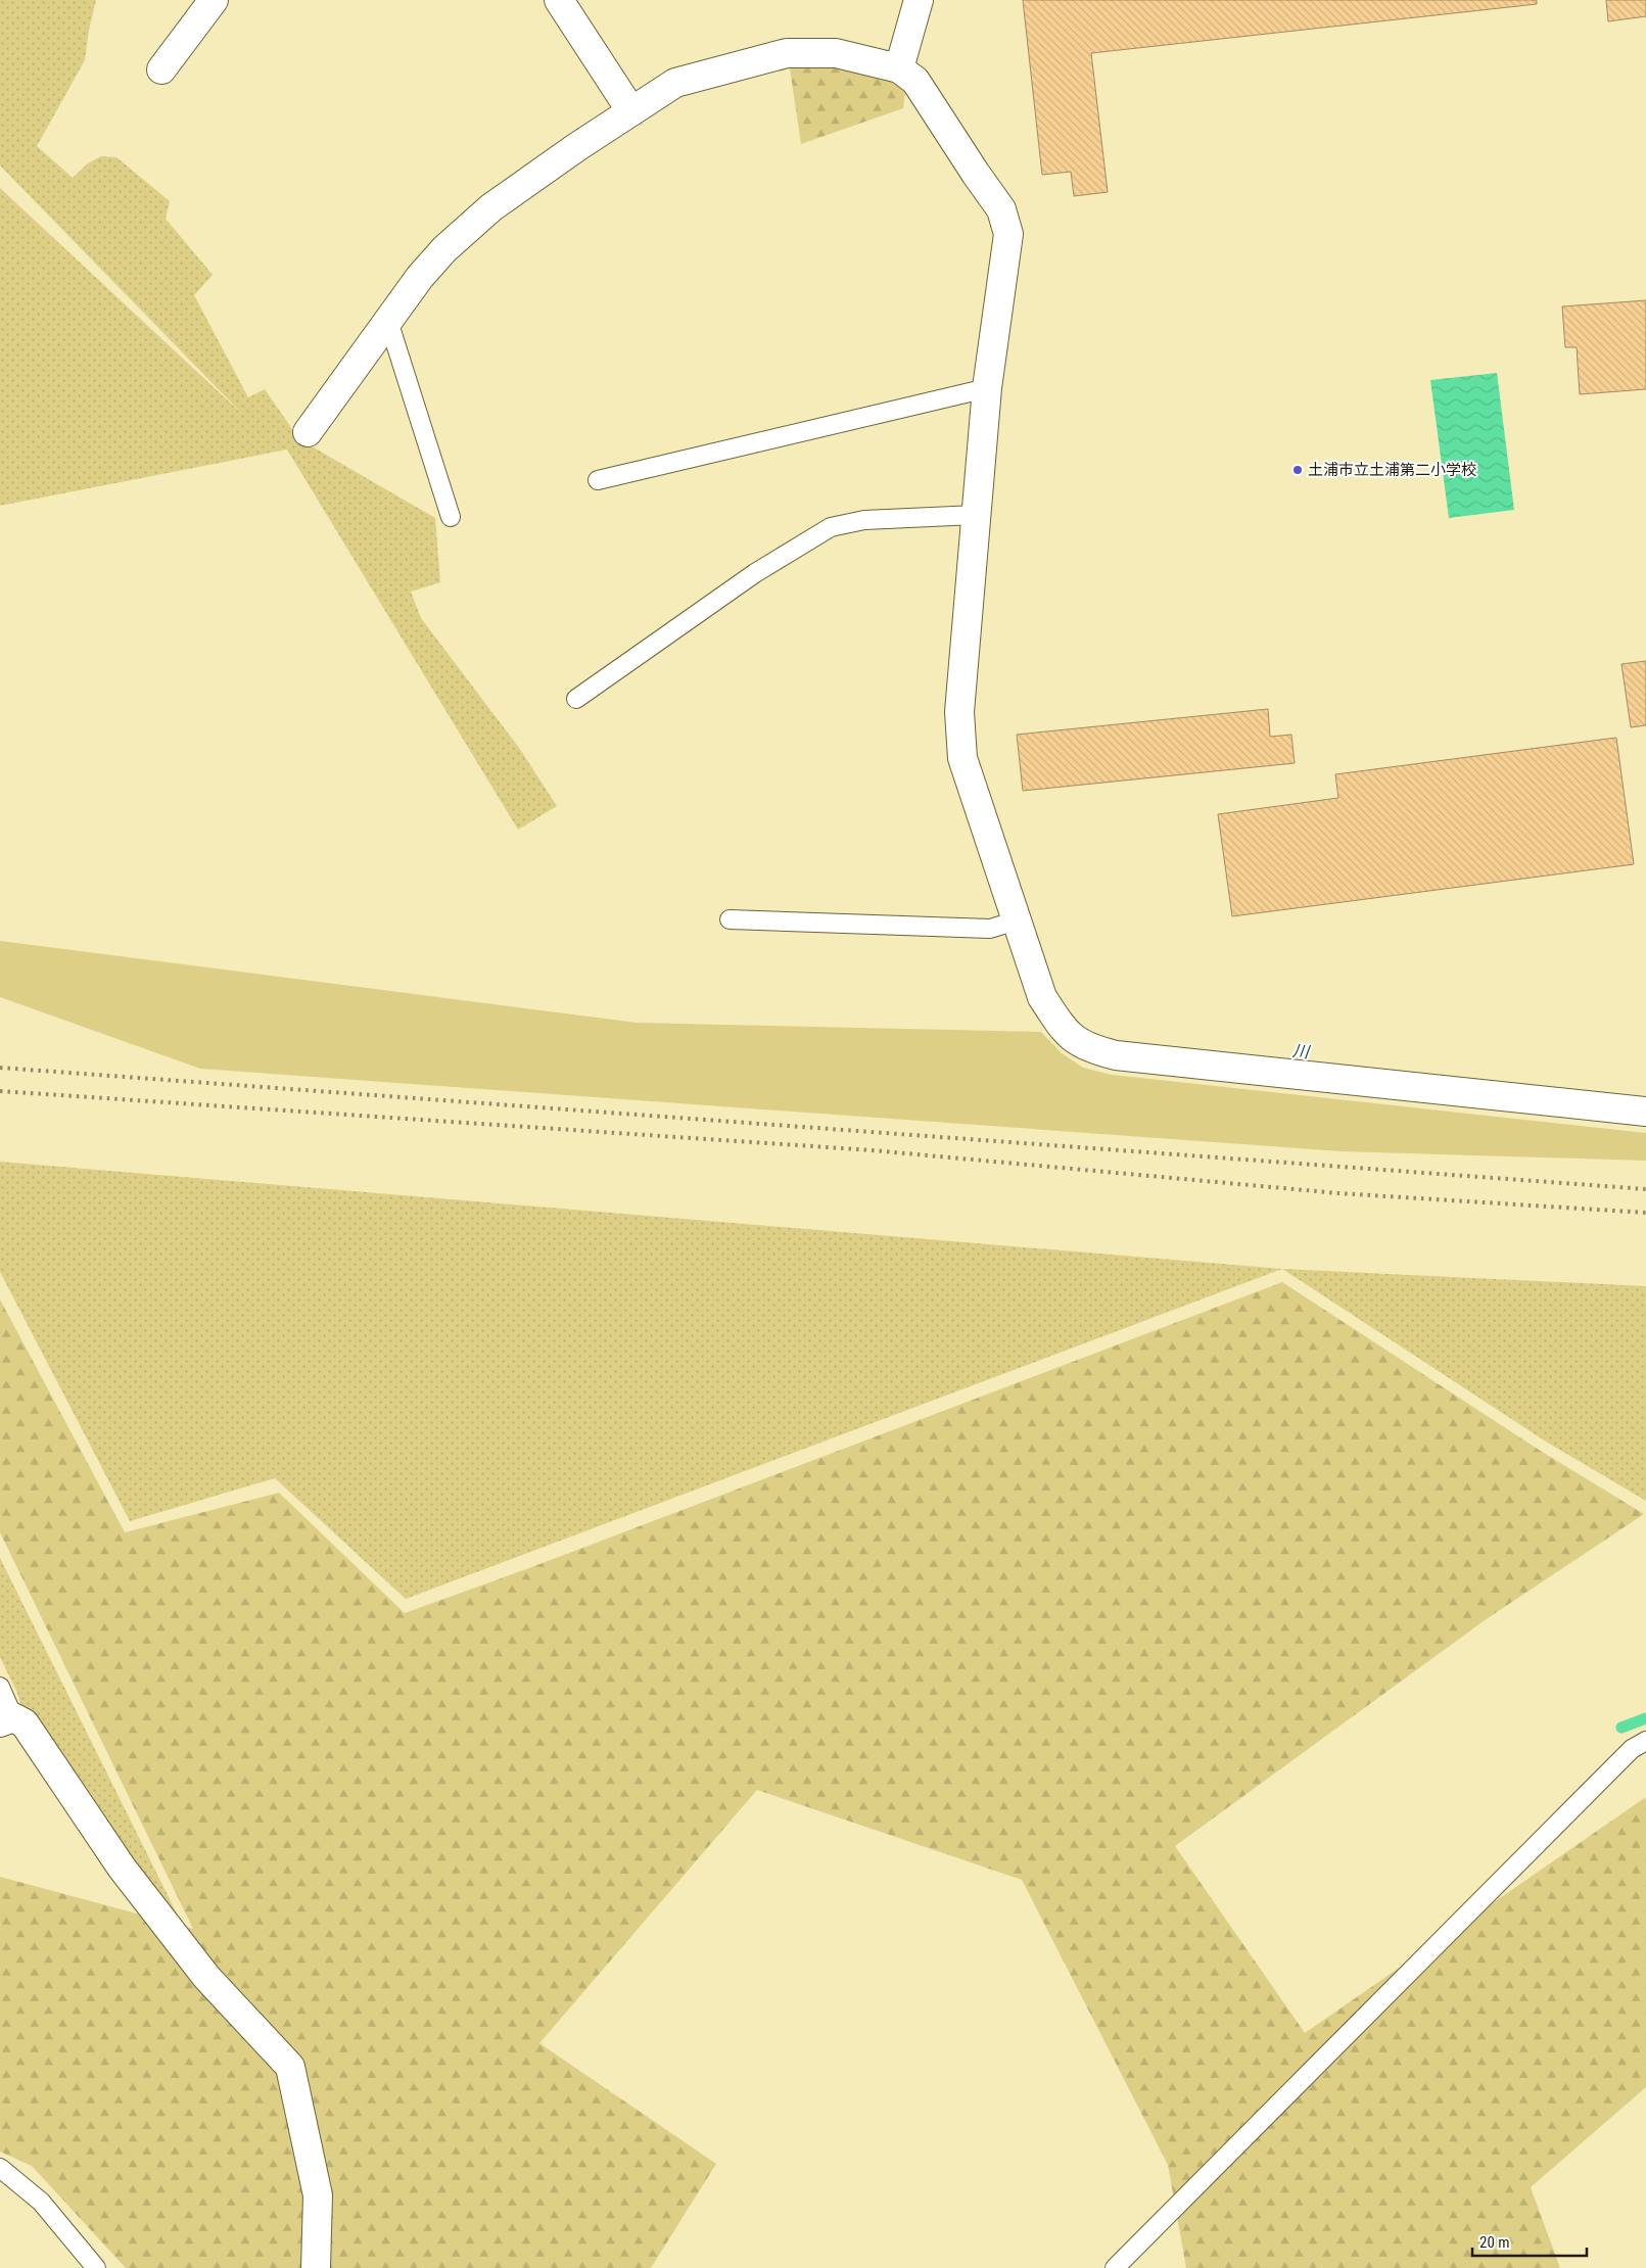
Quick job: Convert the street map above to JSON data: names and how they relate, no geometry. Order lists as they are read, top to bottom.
{
  "water": ["川"],
  "places": ["土浦市立土浦第二小学校"],
  "scale_bar": "20 m"
}
